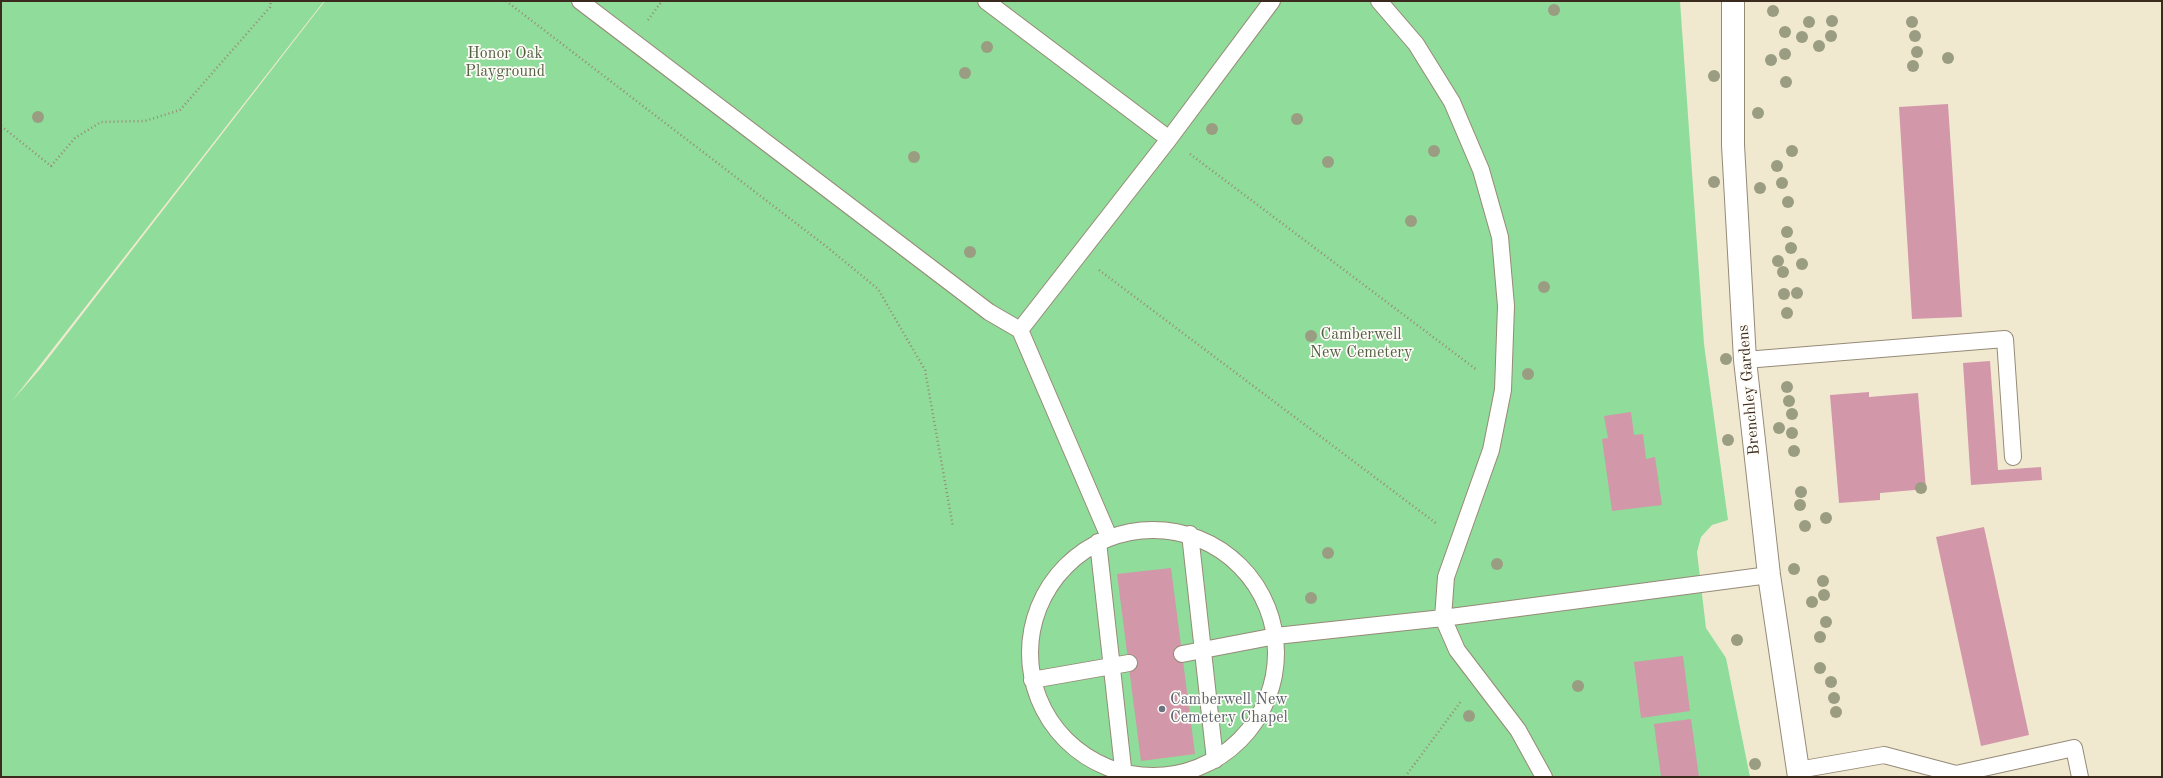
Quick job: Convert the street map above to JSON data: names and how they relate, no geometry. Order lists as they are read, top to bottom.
{
  "streets": {
    "street": ["Brenchley Gardens"]
  },
  "parks": ["Honor Oak Playground", "Camberwell New Cemetery"],
  "places": ["Camberwell New Cemetery Chapel"]
}
